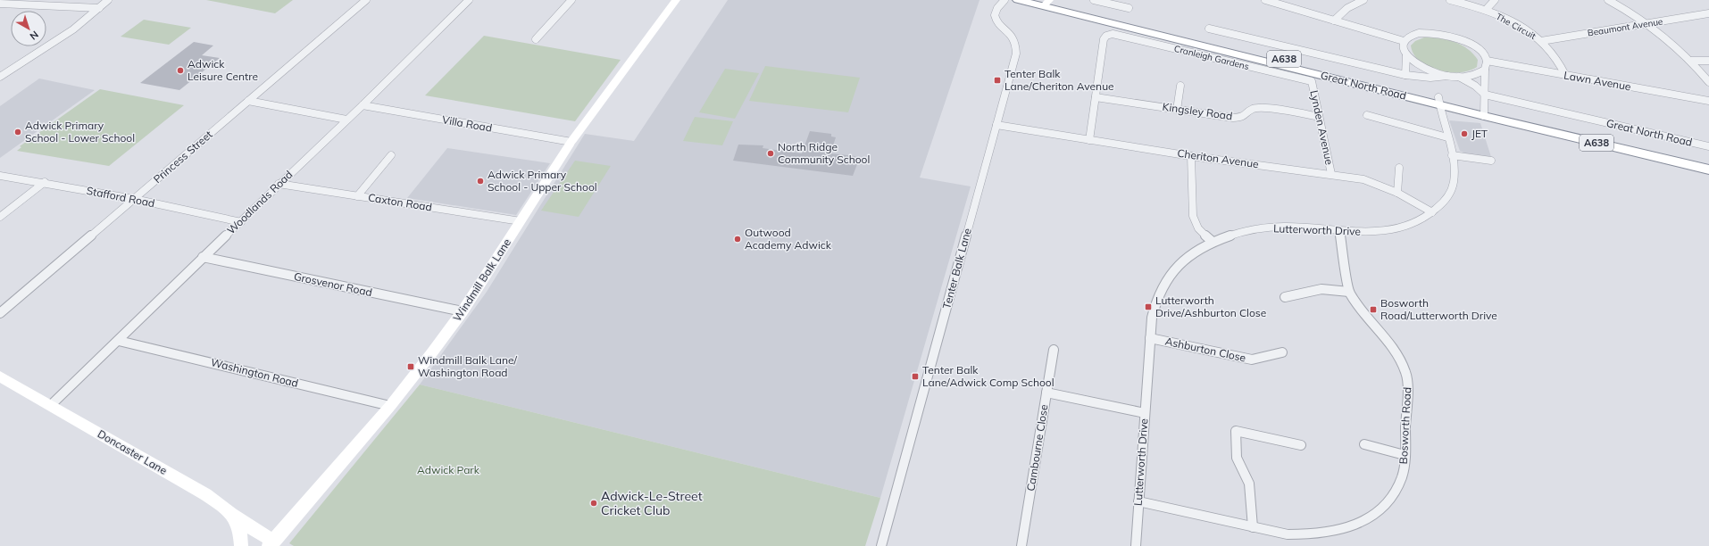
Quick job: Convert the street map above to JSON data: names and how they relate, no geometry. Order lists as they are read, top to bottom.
{
  "streets": {
    "highway": ["A638", "Great North Road"],
    "street": [
      "The Circuit",
      "Beaumont Avenue",
      "Cranleigh Gardens",
      "Lawn Avenue",
      "Kingsley Road",
      "Villa Road",
      "Lynden Avenue",
      "Princess Street",
      "Cheriton Avenue",
      "Stafford Road",
      "Woodlands Road",
      "Caxton Road",
      "Lutterworth Drive",
      "Tenter Balk Lane",
      "Windmill Balk Lane",
      "Grosvenor Road",
      "Ashburton Close",
      "Washington Road",
      "Bosworth Road",
      "Cambourne Close",
      "Doncaster Lane"
    ]
  },
  "crossings": [
    ["The Circuit", "Beaumont Avenue"],
    ["The Circuit", "Lawn Avenue"],
    ["Cranleigh Gardens", "Kingsley Road"],
    ["Cranleigh Gardens", "Lynden Avenue"],
    ["Great North Road", "Lutterworth Drive"],
    ["Kingsley Road", "Lynden Avenue"],
    ["Villa Road", "Woodlands Road"],
    ["Villa Road", "Windmill Balk Lane"],
    ["Lynden Avenue", "Cheriton Avenue"],
    ["Princess Street", "Stafford Road"],
    ["Cheriton Avenue", "Lutterworth Drive"],
    ["Cheriton Avenue", "Tenter Balk Lane"],
    ["Stafford Road", "Woodlands Road"],
    ["Woodlands Road", "Caxton Road"],
    ["Woodlands Road", "Grosvenor Road"],
    ["Woodlands Road", "Washington Road"],
    ["Woodlands Road", "Doncaster Lane"],
    ["Caxton Road", "Windmill Balk Lane"],
    ["Lutterworth Drive", "Ashburton Close"],
    ["Lutterworth Drive", "Bosworth Road"],
    ["Windmill Balk Lane", "Grosvenor Road"],
    ["Windmill Balk Lane", "Washington Road"]
  ],
  "parks": ["Adwick Park"],
  "places": {
    "other": [
      "Adwick Leisure Centre",
      "Adwick Primary School - Lower School",
      "JET",
      "North Ridge Community School",
      "Adwick Primary School - Upper School",
      "Outwood Academy Adwick",
      "Adwick-Le-Street Cricket Club"
    ],
    "transit": [
      "Tenter Balk Lane/Cheriton Avenue",
      "Lutterworth Drive/Ashburton Close",
      "Bosworth Road/Lutterworth Drive",
      "Windmill Balk Lane/ Washington Road",
      "Tenter Balk Lane/Adwick Comp School"
    ]
  },
  "north": "bottom right"
}
